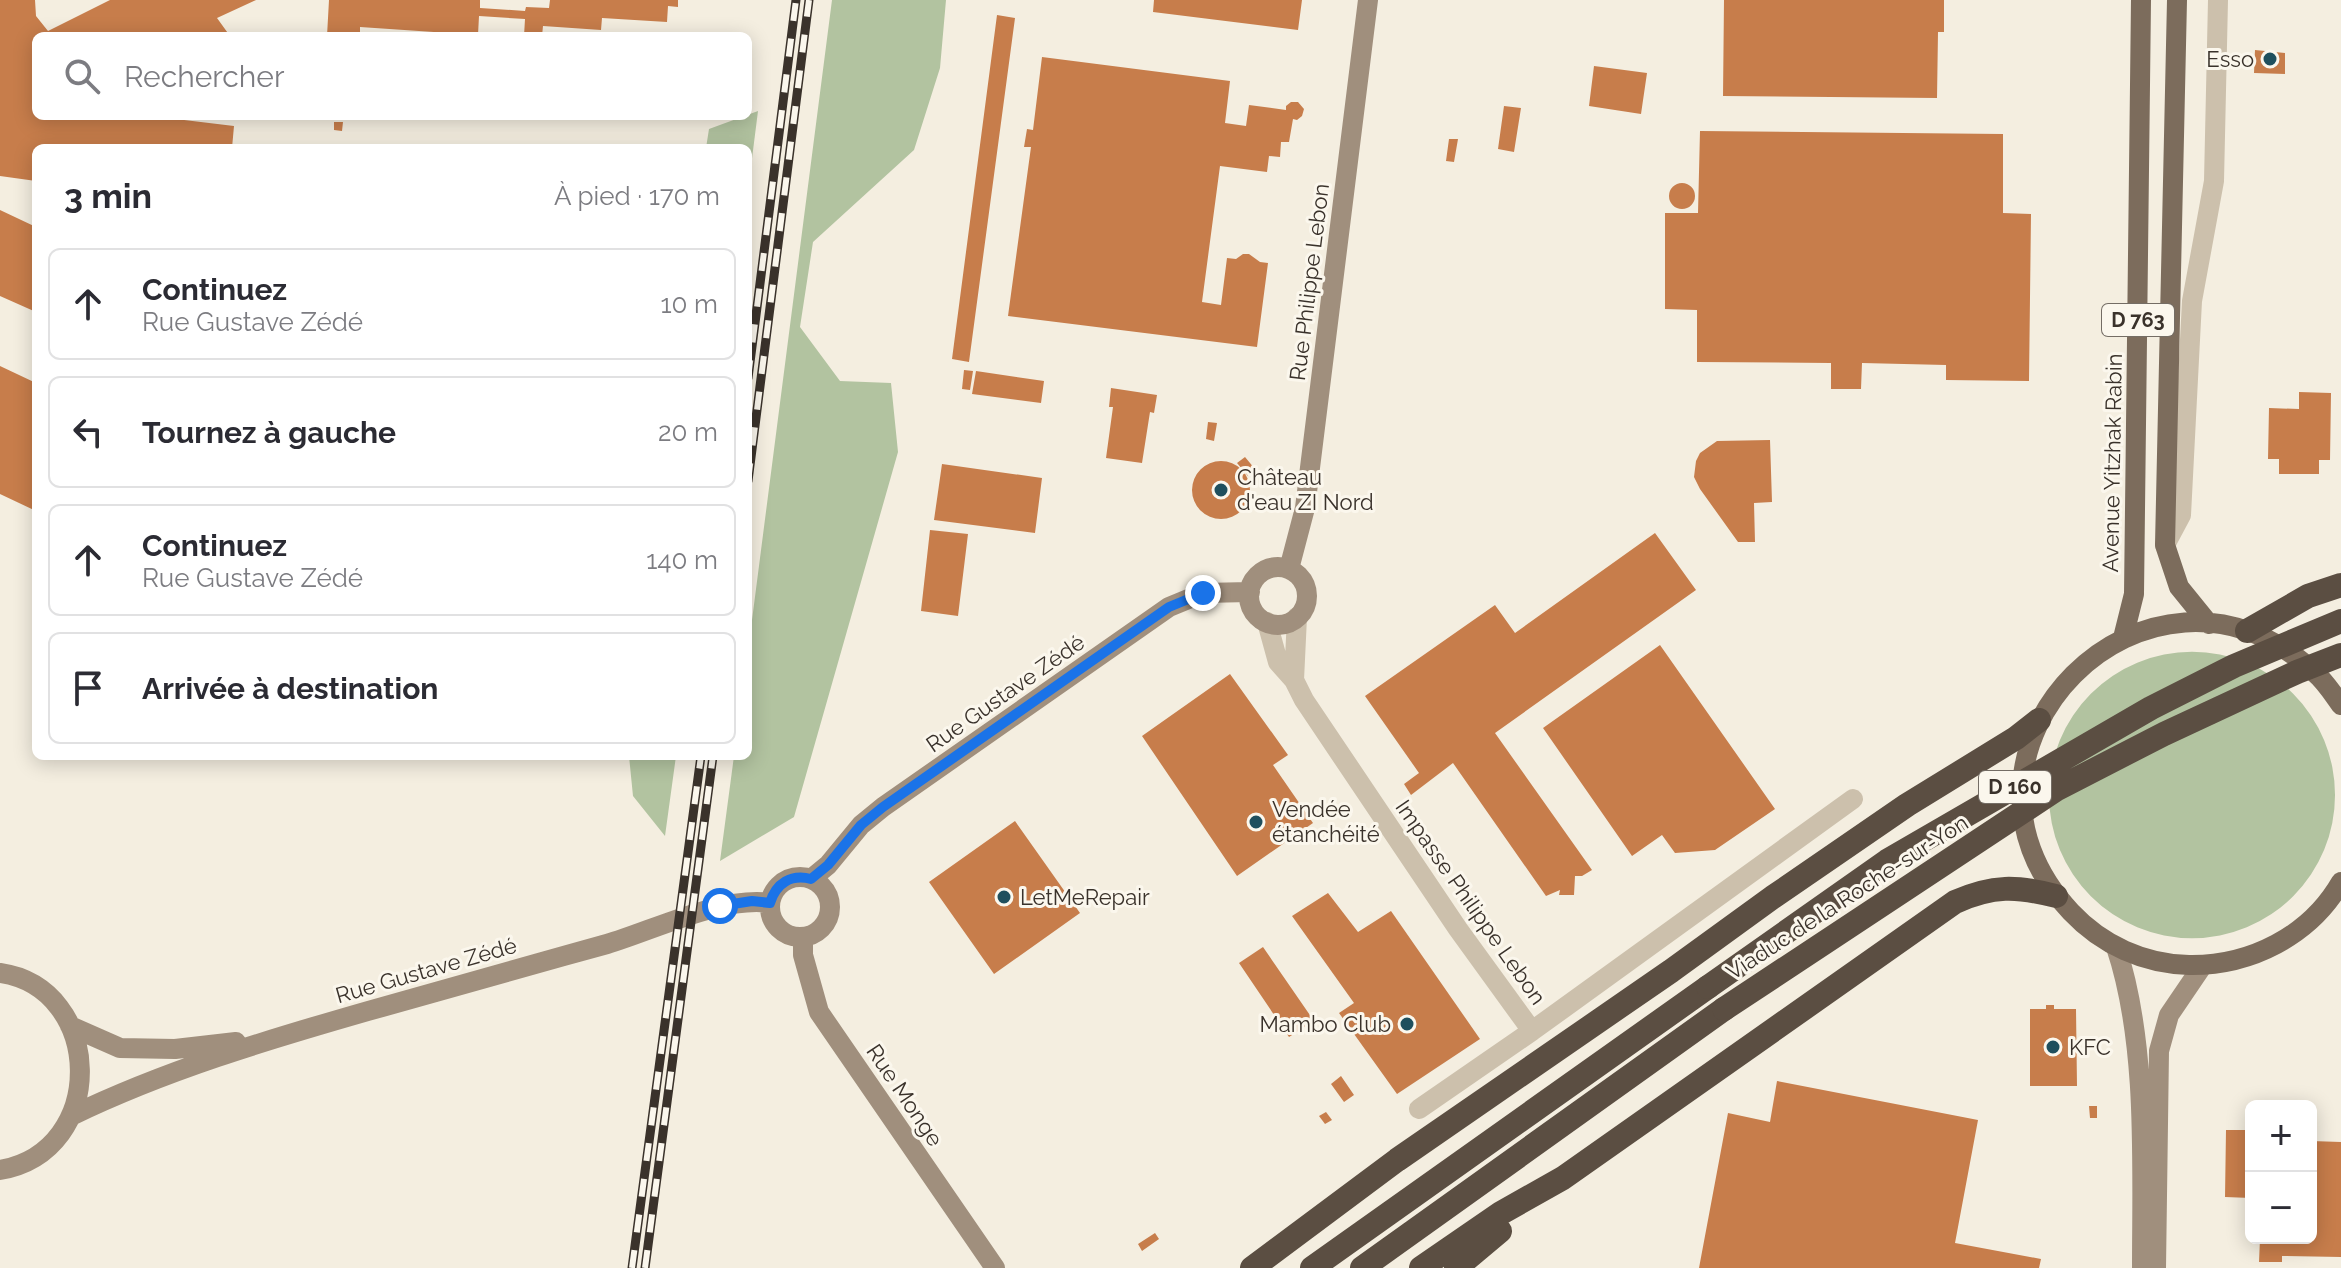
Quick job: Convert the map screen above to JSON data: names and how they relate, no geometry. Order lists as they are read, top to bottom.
{
  "streets": {
    "highway": ["D 160", "Viaduc de la Roche-sur-Yon"],
    "main road": ["D 763", "Avenue Yitzhak Rabin"],
    "street": [
      "Rue Philippe Lebon",
      "Rue Gustave Zédé",
      "Impasse Philippe Lebon",
      "Rue Monge"
    ]
  },
  "crossings": [
    ["Rue Philippe Lebon", "Rue Gustave Zédé"],
    ["Rue Philippe Lebon", "Impasse Philippe Lebon"],
    ["Rue Gustave Zédé", "Impasse Philippe Lebon"],
    ["Rue Gustave Zédé", "Rue Monge"]
  ],
  "places": [
    "Esso",
    "Château d'eau ZI Nord",
    "Vendée étanchéité",
    "LetMeRepair",
    "Mambo Club",
    "KFC"
  ],
  "page": {
    "search": "Rechercher",
    "heading": ["3 min", "À pied · 170 m"],
    "list": [
      ["Continuez", "Rue Gustave Zédé", "10 m"],
      ["Tournez à gauche", "20 m"],
      ["Continuez", "Rue Gustave Zédé", "140 m"],
      "Arrivée à destination"
    ],
    "map_buttons": ["+", "−"]
  }
}
